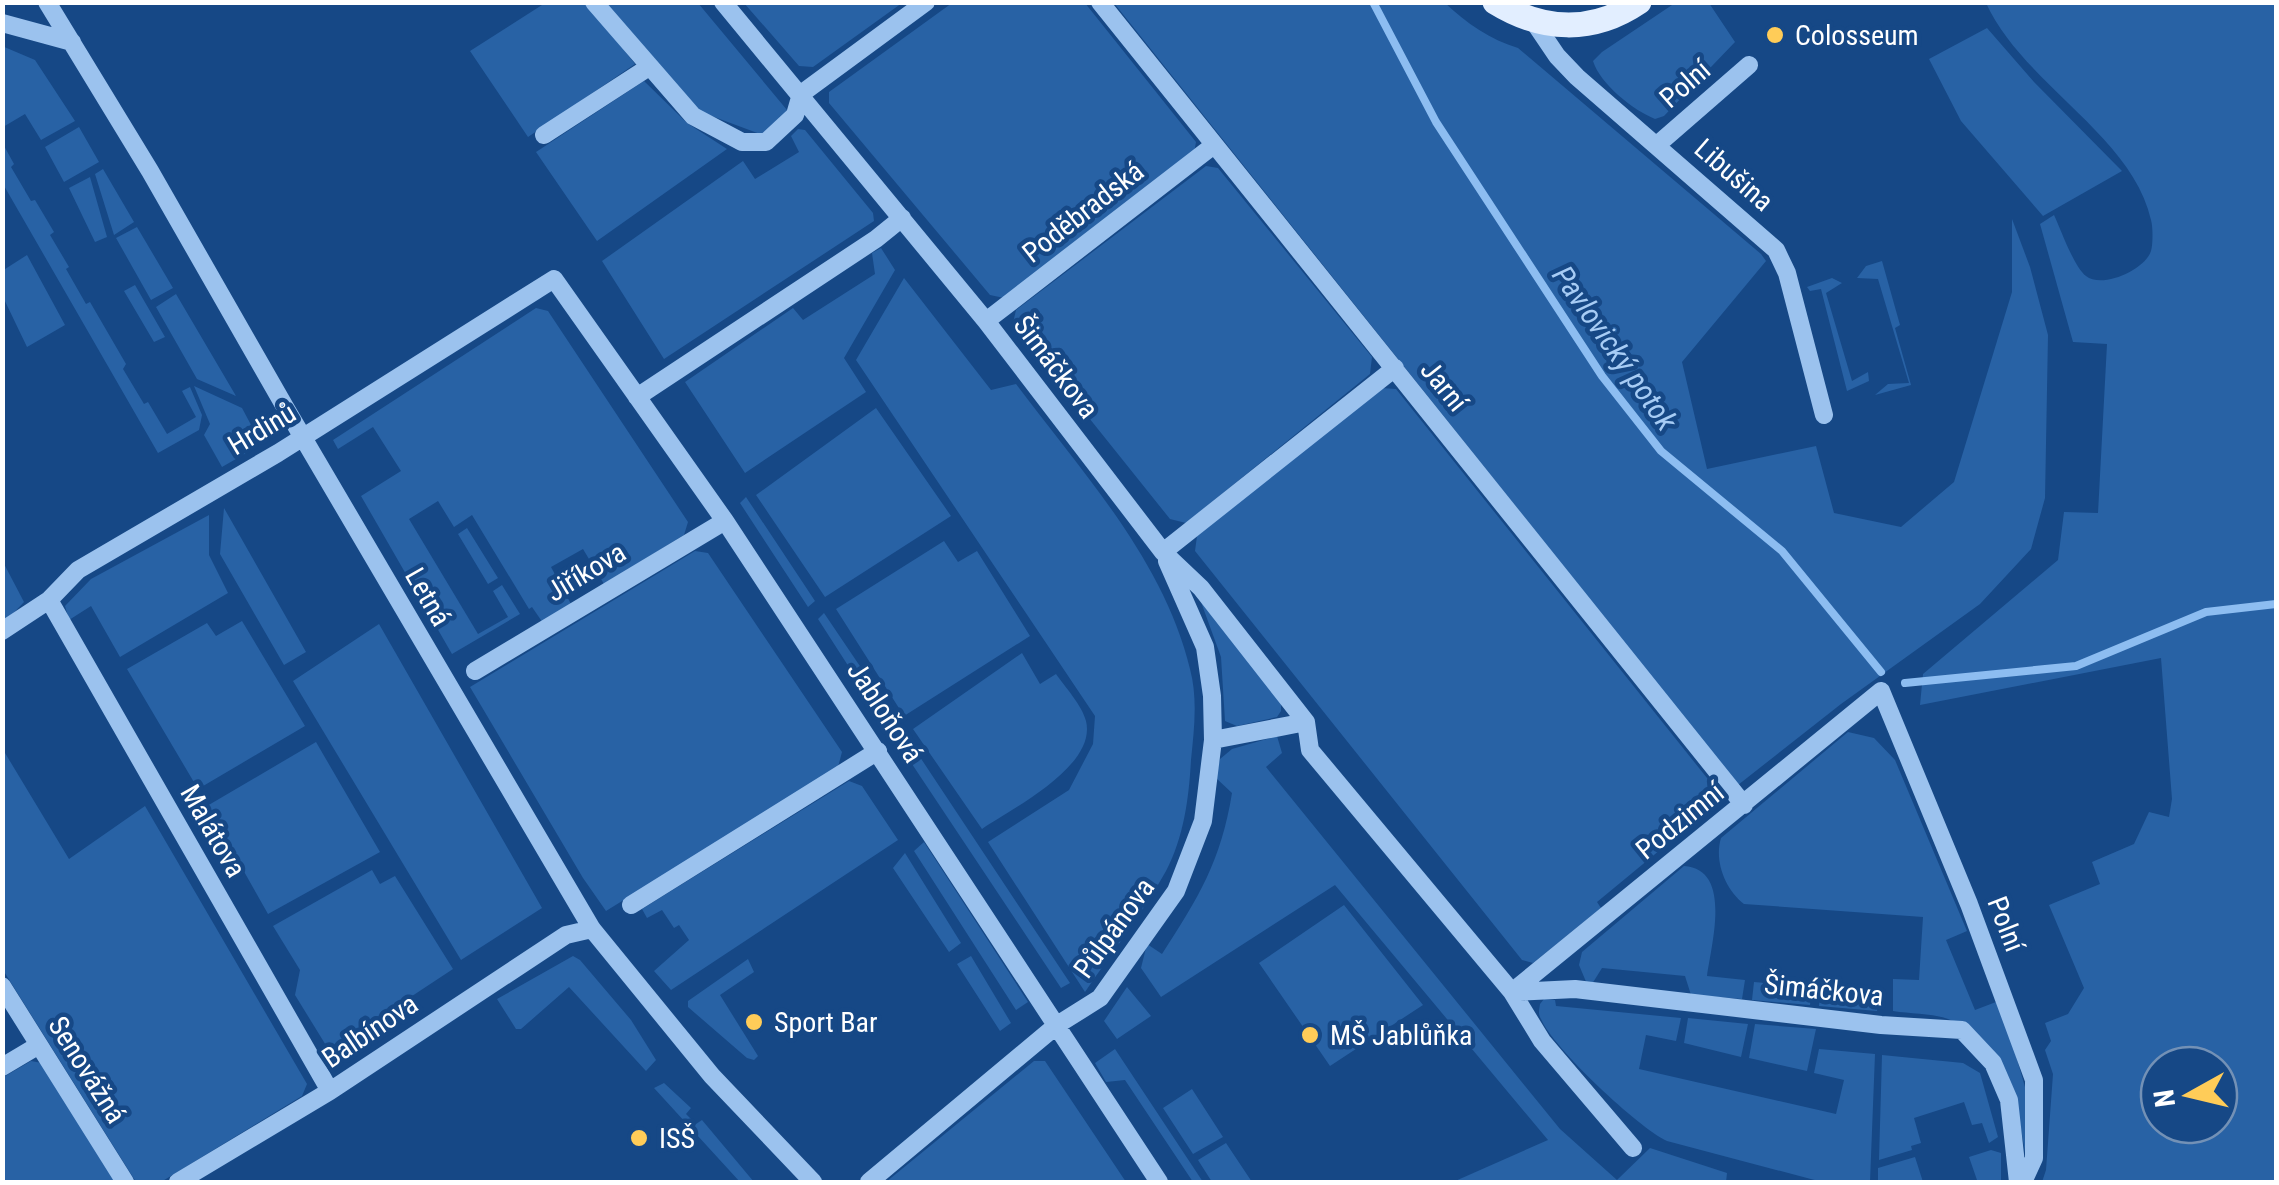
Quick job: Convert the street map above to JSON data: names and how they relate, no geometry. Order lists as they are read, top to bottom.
{
  "streets": {
    "street": [
      "Polní",
      "Libušina",
      "Poděbradská",
      "Šimáčkova",
      "Jarní",
      "Hrdinů",
      "Jiříkova",
      "Letná",
      "Jabloňová",
      "Podzimní",
      "Malátova",
      "Půlpánova",
      "Balbínova",
      "Senovážná"
    ]
  },
  "crossings": [
    ["Polní", "Libušina"],
    ["Polní", "Šimáčkova"],
    ["Polní", "Podzimní"],
    ["Poděbradská", "Šimáčkova"],
    ["Poděbradská", "Jarní"],
    ["Šimáčkova", "Podzimní"],
    ["Šimáčkova", "Půlpánova"],
    ["Jarní", "Podzimní"],
    ["Hrdinů", "Letná"],
    ["Hrdinů", "Jabloňová"],
    ["Hrdinů", "Malátova"],
    ["Jiříkova", "Jabloňová"],
    ["Letná", "Balbínova"],
    ["Jabloňová", "Půlpánova"],
    ["Malátova", "Balbínova"]
  ],
  "water": ["Pavlovický potok"],
  "places": [
    "Colosseum",
    "Sport Bar",
    "MŠ Jablůňka",
    "ISŠ"
  ],
  "north": "left"
}
